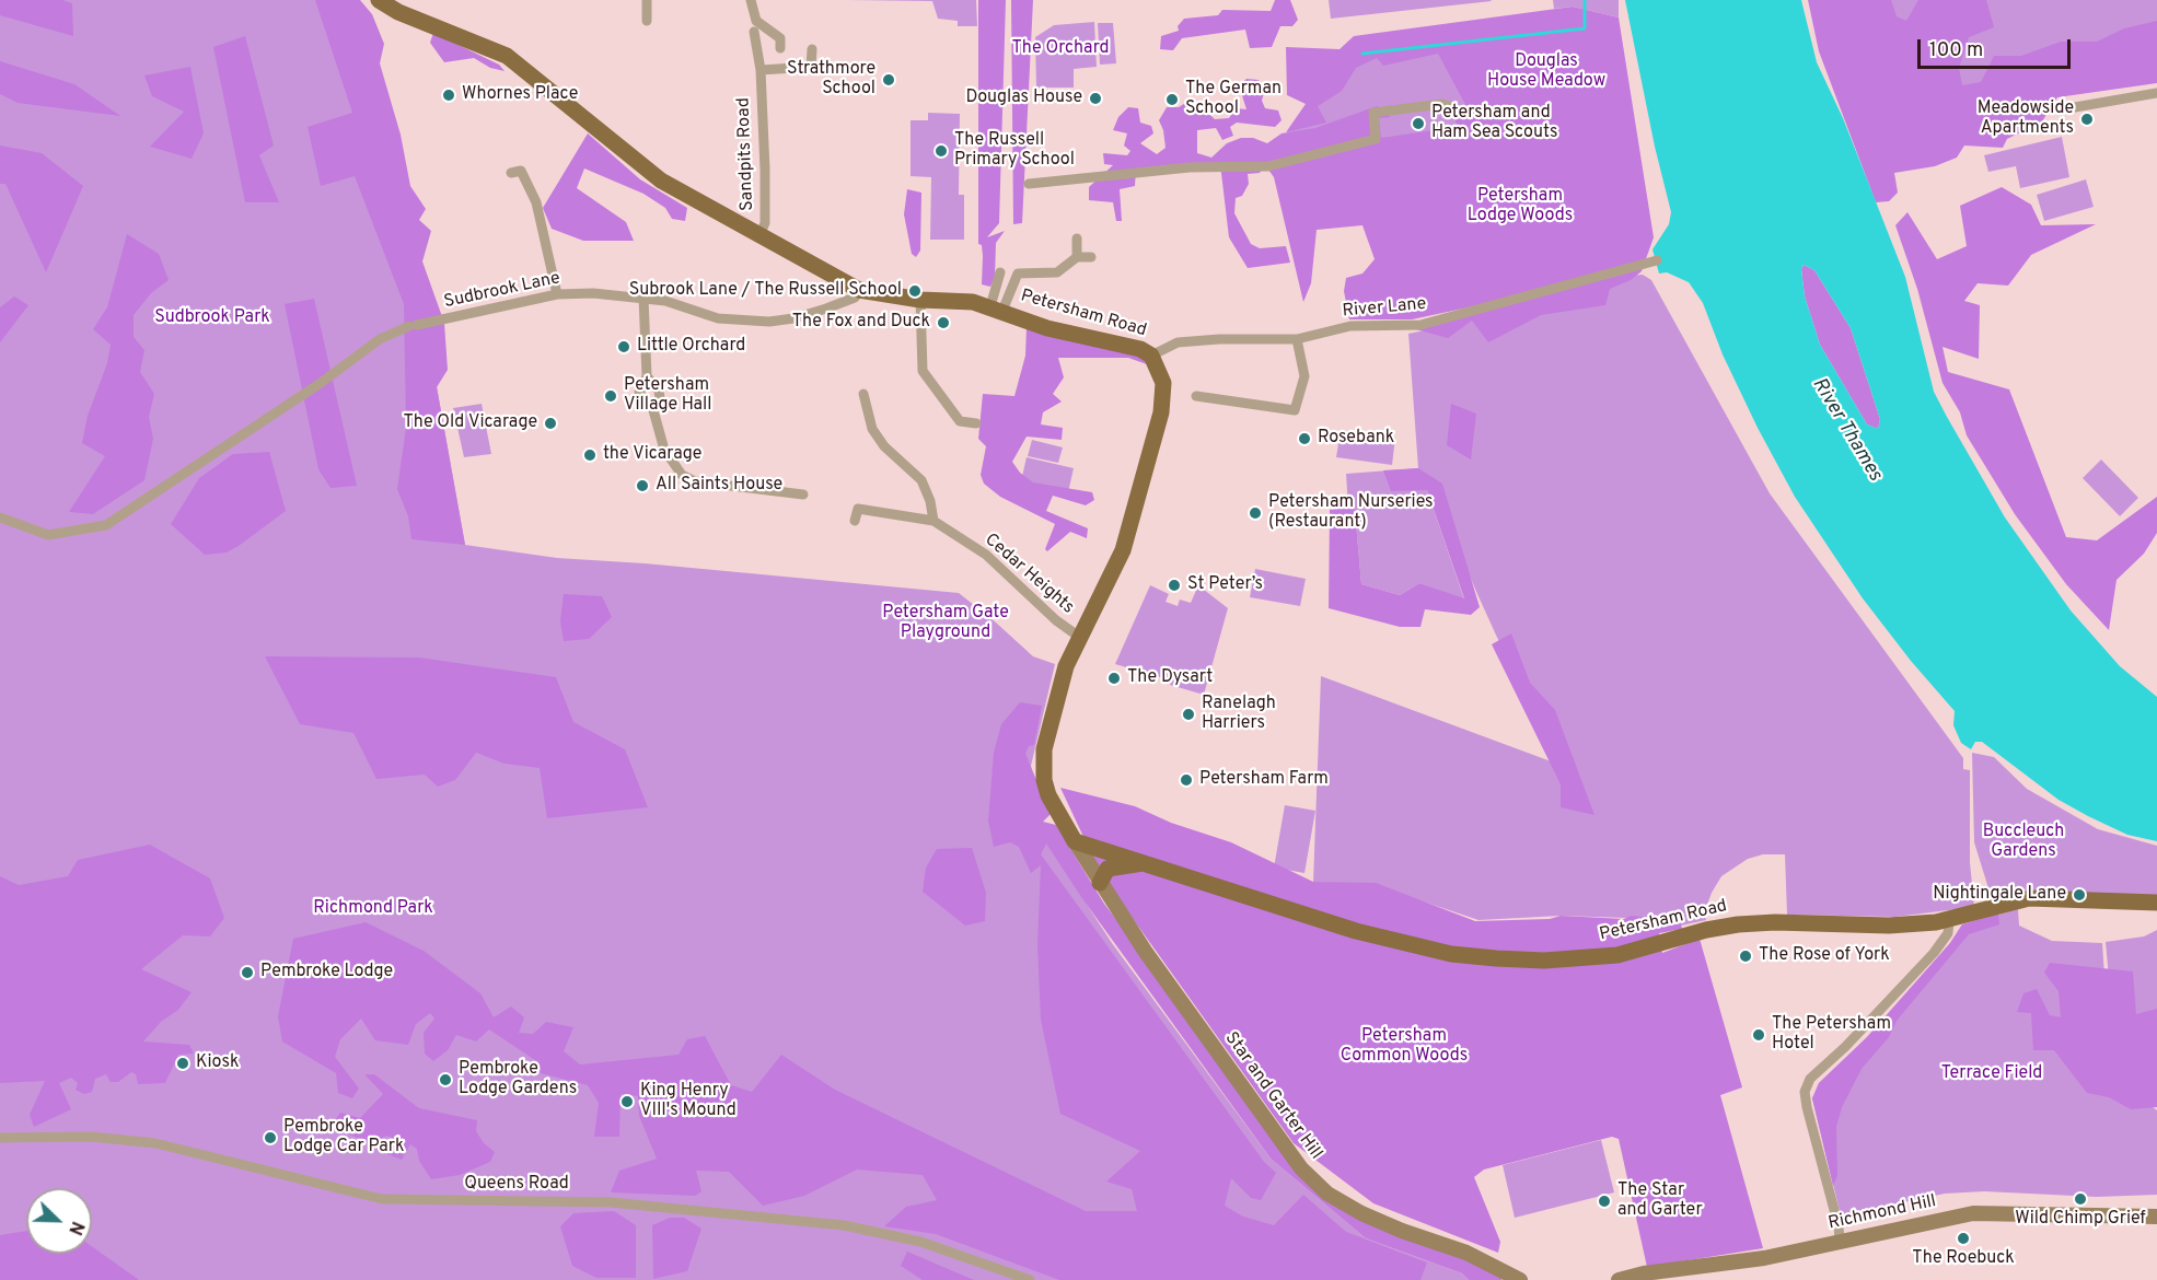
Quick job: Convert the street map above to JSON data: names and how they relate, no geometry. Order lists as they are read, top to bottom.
{
  "streets": {
    "main road": ["Petersham Road", "Star and Garter Hill", "Richmond Hill"],
    "street": [
      "Sandpits Road",
      "Sudbrook Lane",
      "River Lane",
      "Cedar Heights",
      "Queens Road"
    ]
  },
  "crossings": [
    ["Sandpits Road", "Petersham Road"],
    ["Sudbrook Lane", "Petersham Road"],
    ["River Lane", "Petersham Road"],
    ["Petersham Road", "Cedar Heights"],
    ["Petersham Road", "Star and Garter Hill"]
  ],
  "water": ["River Thames"],
  "parks": [
    "The Orchard",
    "Douglas House Meadow",
    "Petersham Lodge Woods",
    "Sudbrook Park",
    "Petersham Gate Playground",
    "Buccleuch Gardens",
    "Richmond Park",
    "Petersham Common Woods",
    "Terrace Field"
  ],
  "places": [
    "Strathmore School",
    "Whornes Place",
    "Douglas House",
    "The German School",
    "Meadowside Apartments",
    "Petersham and Ham Sea Scouts",
    "The Russell Primary School",
    "Subrook Lane / The Russell School",
    "The Fox and Duck",
    "Little Orchard",
    "Petersham Village Hall",
    "The Old Vicarage",
    "Rosebank",
    "the Vicarage",
    "All Saints House",
    "Petersham Nurseries (Restaurant)",
    "St Peter’s",
    "The Dysart",
    "Ranelagh Harriers",
    "Petersham Farm",
    "Nightingale Lane",
    "The Rose of York",
    "Pembroke Lodge",
    "The Petersham Hotel",
    "Kiosk",
    "Pembroke Lodge Gardens",
    "King Henry VIII's Mound",
    "Pembroke Lodge Car Park",
    "Wild Chimp Grief",
    "The Star and Garter",
    "The Roebuck"
  ],
  "scale_bar": "100 m",
  "north": "bottom right"
}
